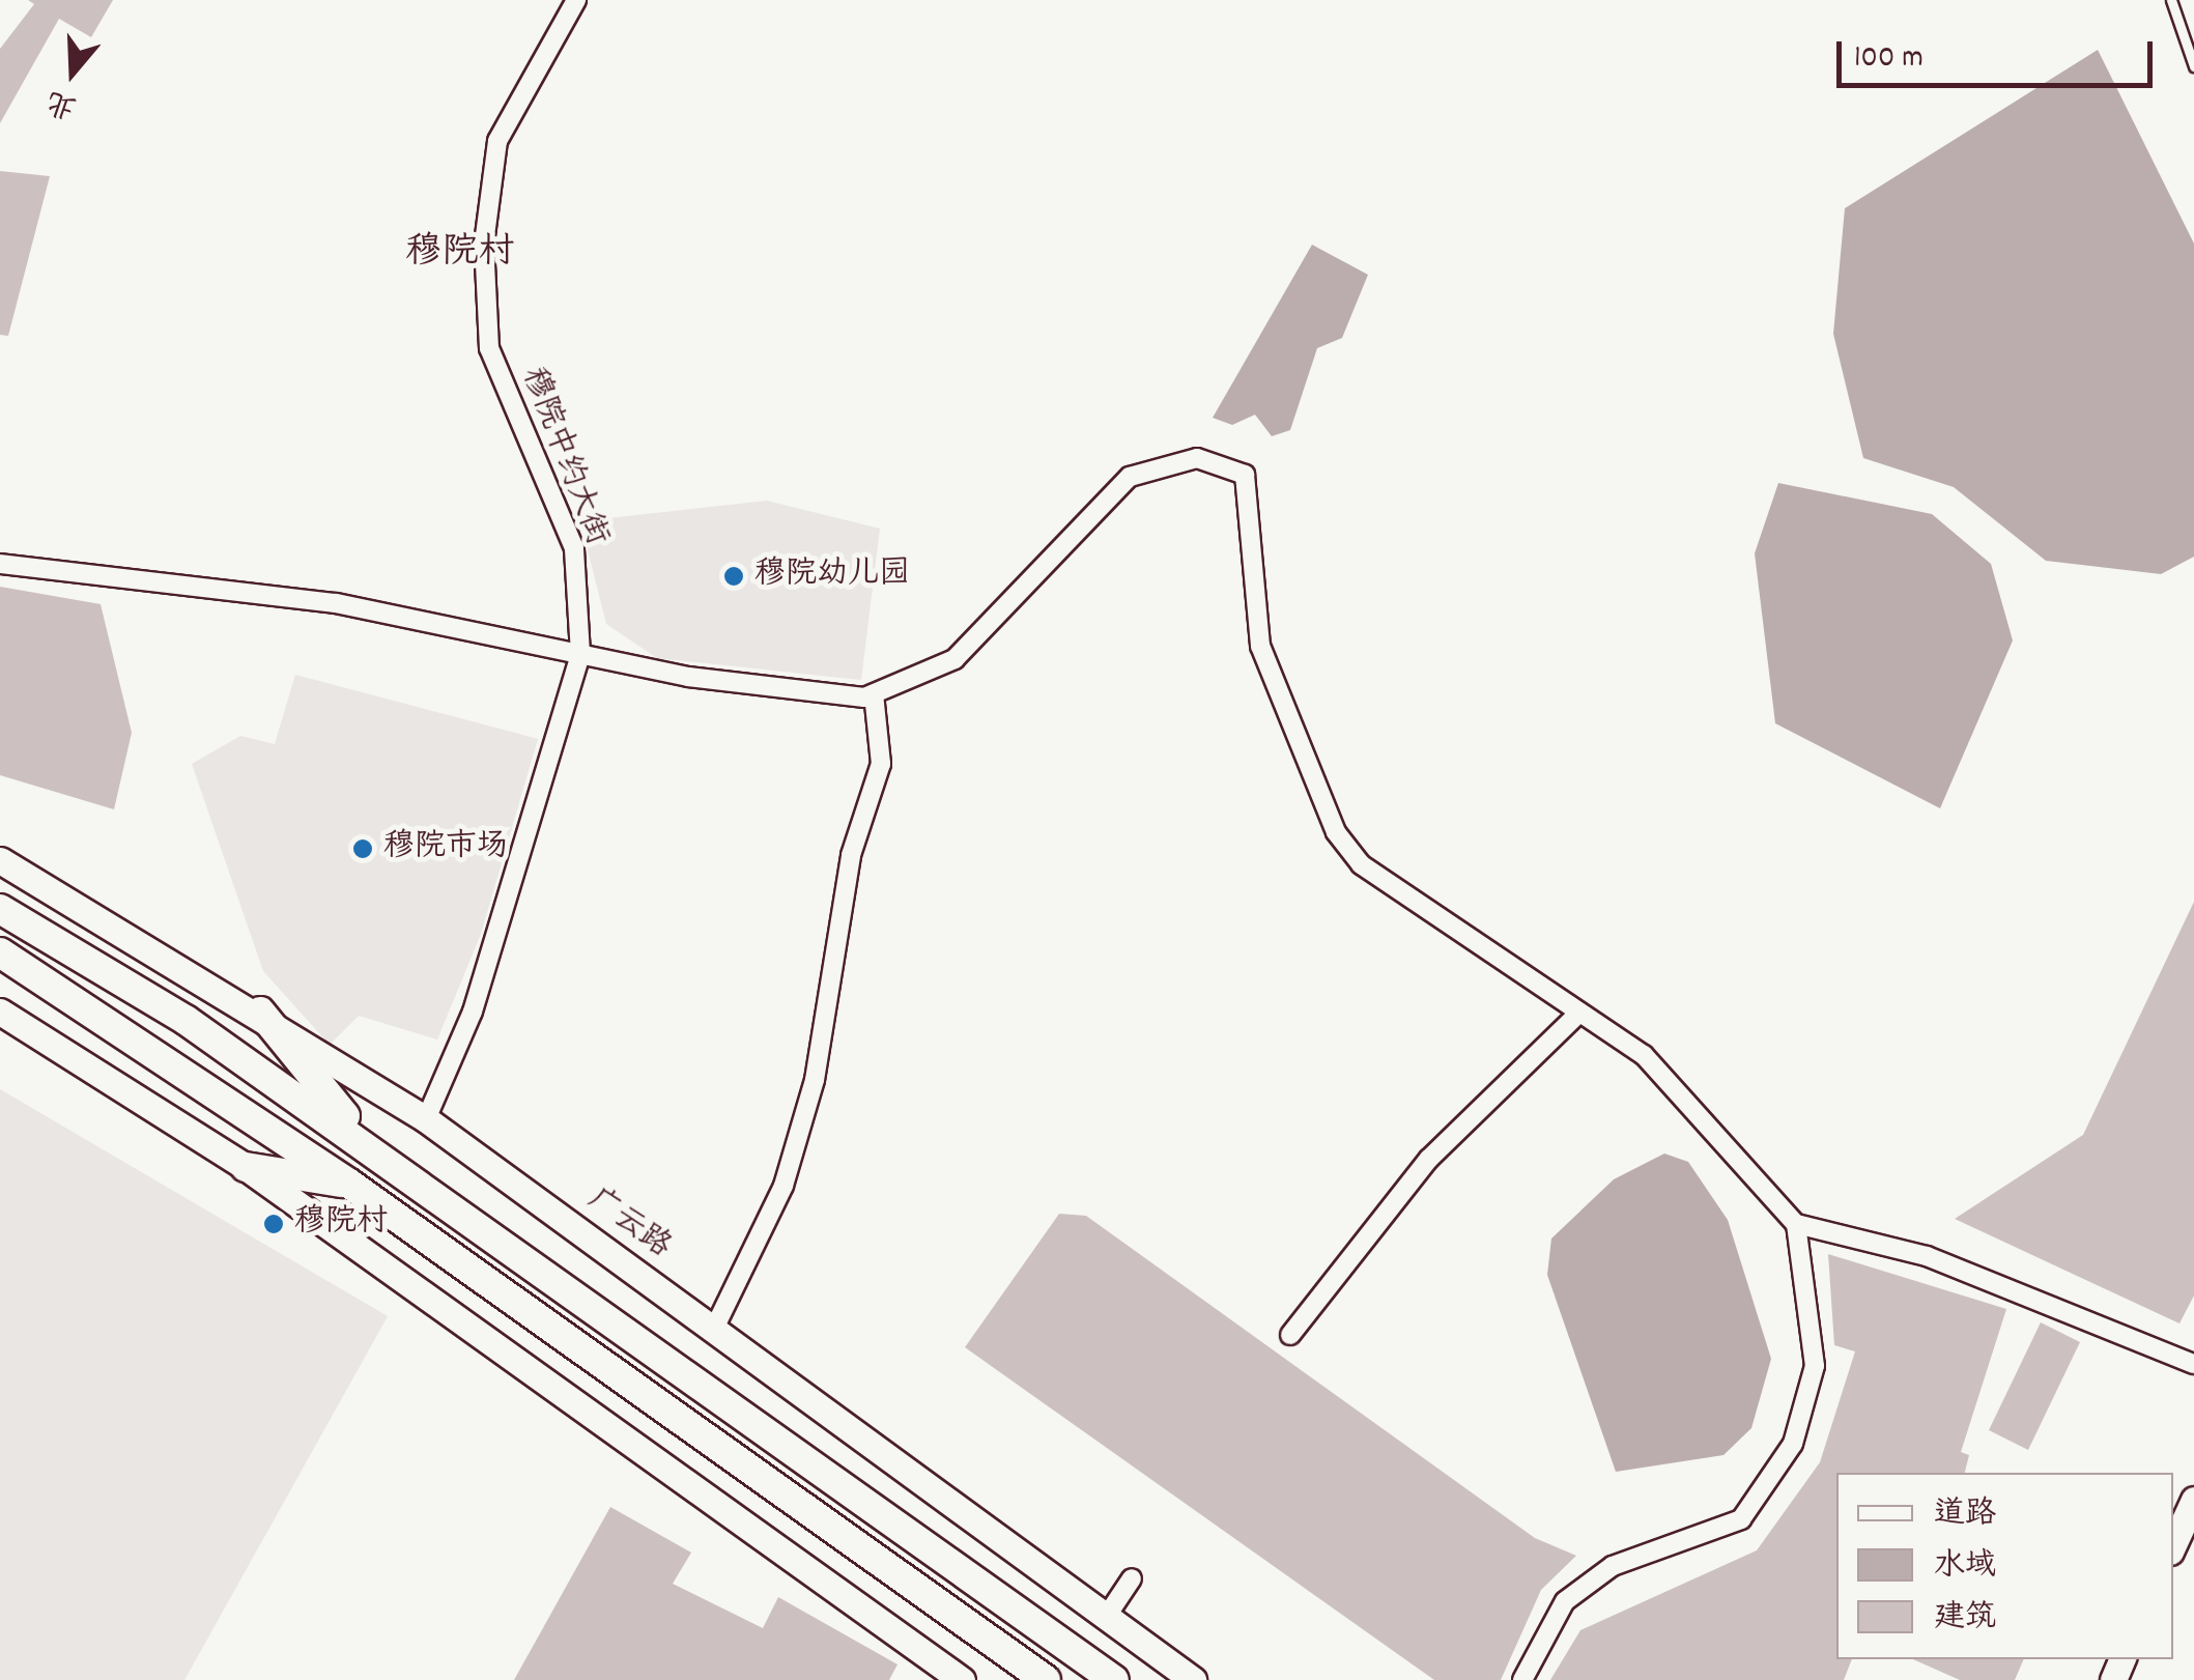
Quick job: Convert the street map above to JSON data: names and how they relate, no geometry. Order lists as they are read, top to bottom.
{
  "streets": {
    "main road": ["广云路"],
    "street": ["穆院中约大街"]
  },
  "crossings": [
    ["穆院中约大街", "广云路"]
  ],
  "districts": ["穆院村"],
  "places": ["穆院幼儿园", "穆院市场", "穆院村"],
  "legend": ["道路", "水域", "建筑"],
  "scale_bar": "100 m",
  "north": "bottom"
}
